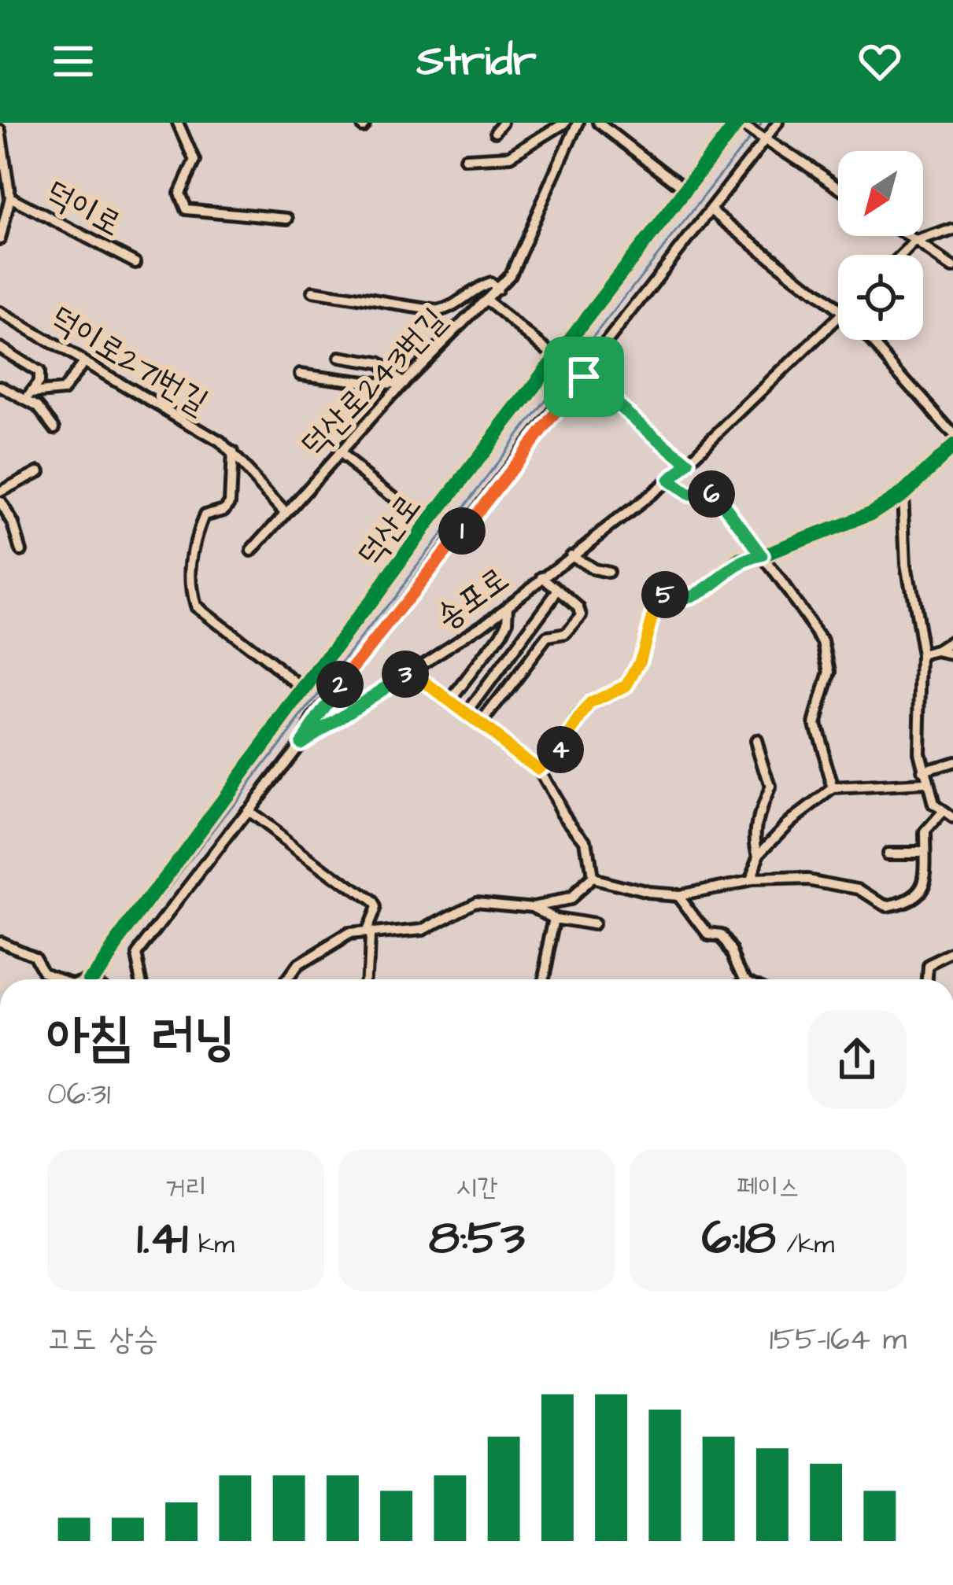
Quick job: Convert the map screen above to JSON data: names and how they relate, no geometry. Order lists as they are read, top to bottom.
{
  "streets": {
    "street": [
      "덕이로",
      "덕이로271번길",
      "덕산로243번길",
      "덕산로",
      "송포로"
    ]
  },
  "crossings": [
    ["덕이로271번길", "덕산로243번길"],
    ["덕이로271번길", "덕산로"],
    ["덕산로", "송포로"]
  ],
  "north": "bottom left",
  "page": {
    "header": "Stridr",
    "pins": [
      "6",
      "1",
      "5",
      "3",
      "2",
      "4"
    ],
    "heading": ["아침 러닝", "06:31"],
    "stats": [
      ["거리", "1.41 km"],
      ["시간", "8:53"],
      ["페이스", "6:18 /km"]
    ],
    "chart": ["고도 상승", "155–164 m"]
  }
}
